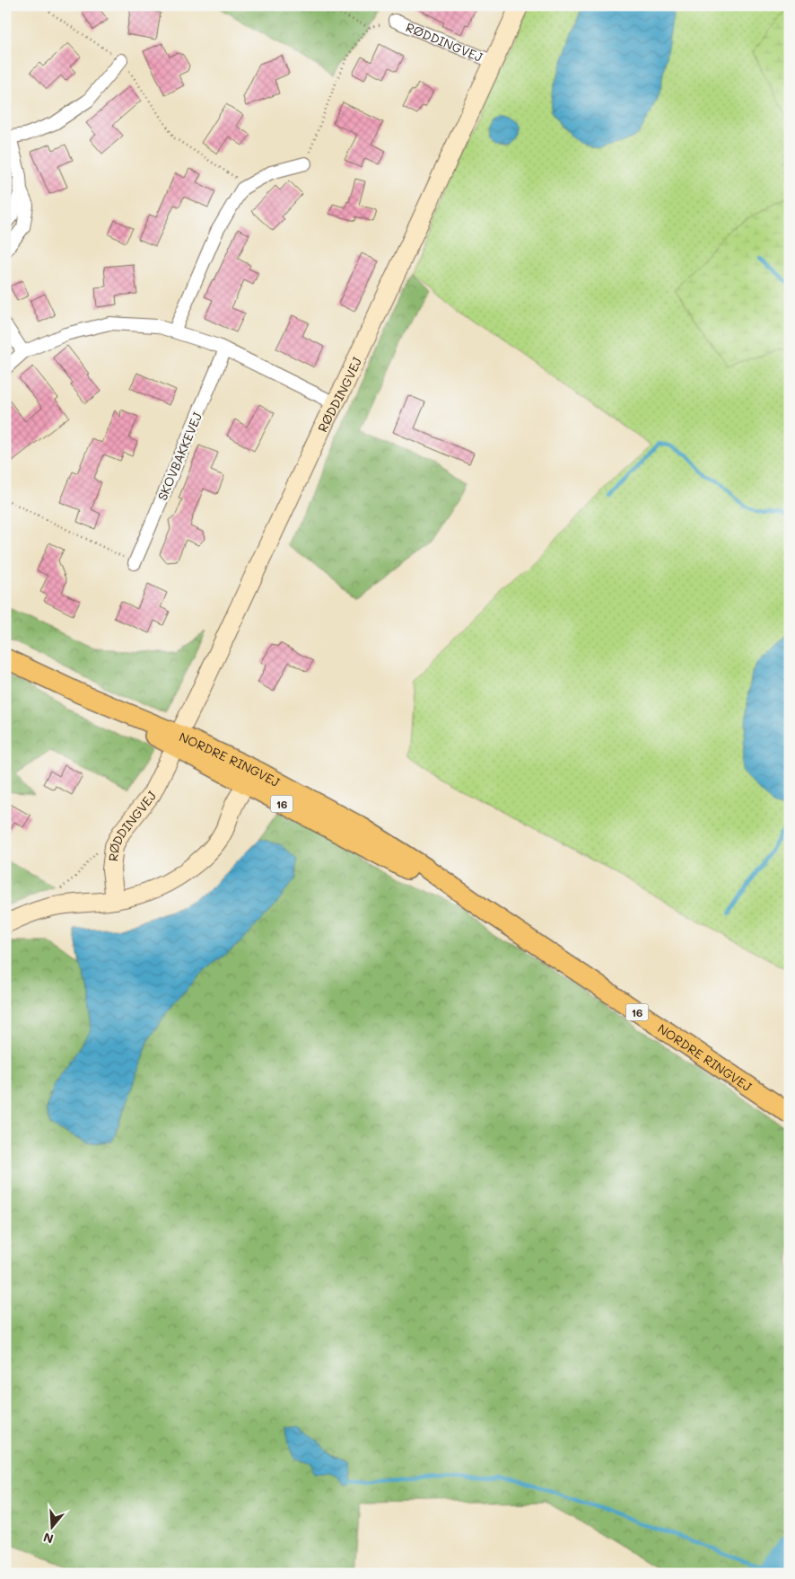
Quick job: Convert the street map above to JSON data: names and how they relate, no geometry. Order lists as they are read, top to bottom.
{
  "streets": {
    "main road": ["NORDRE RINGVEJ", "16"],
    "street": ["RØDDINGVEJ", "SKOVBAKKEVEJ"]
  },
  "north": "bottom"
}
